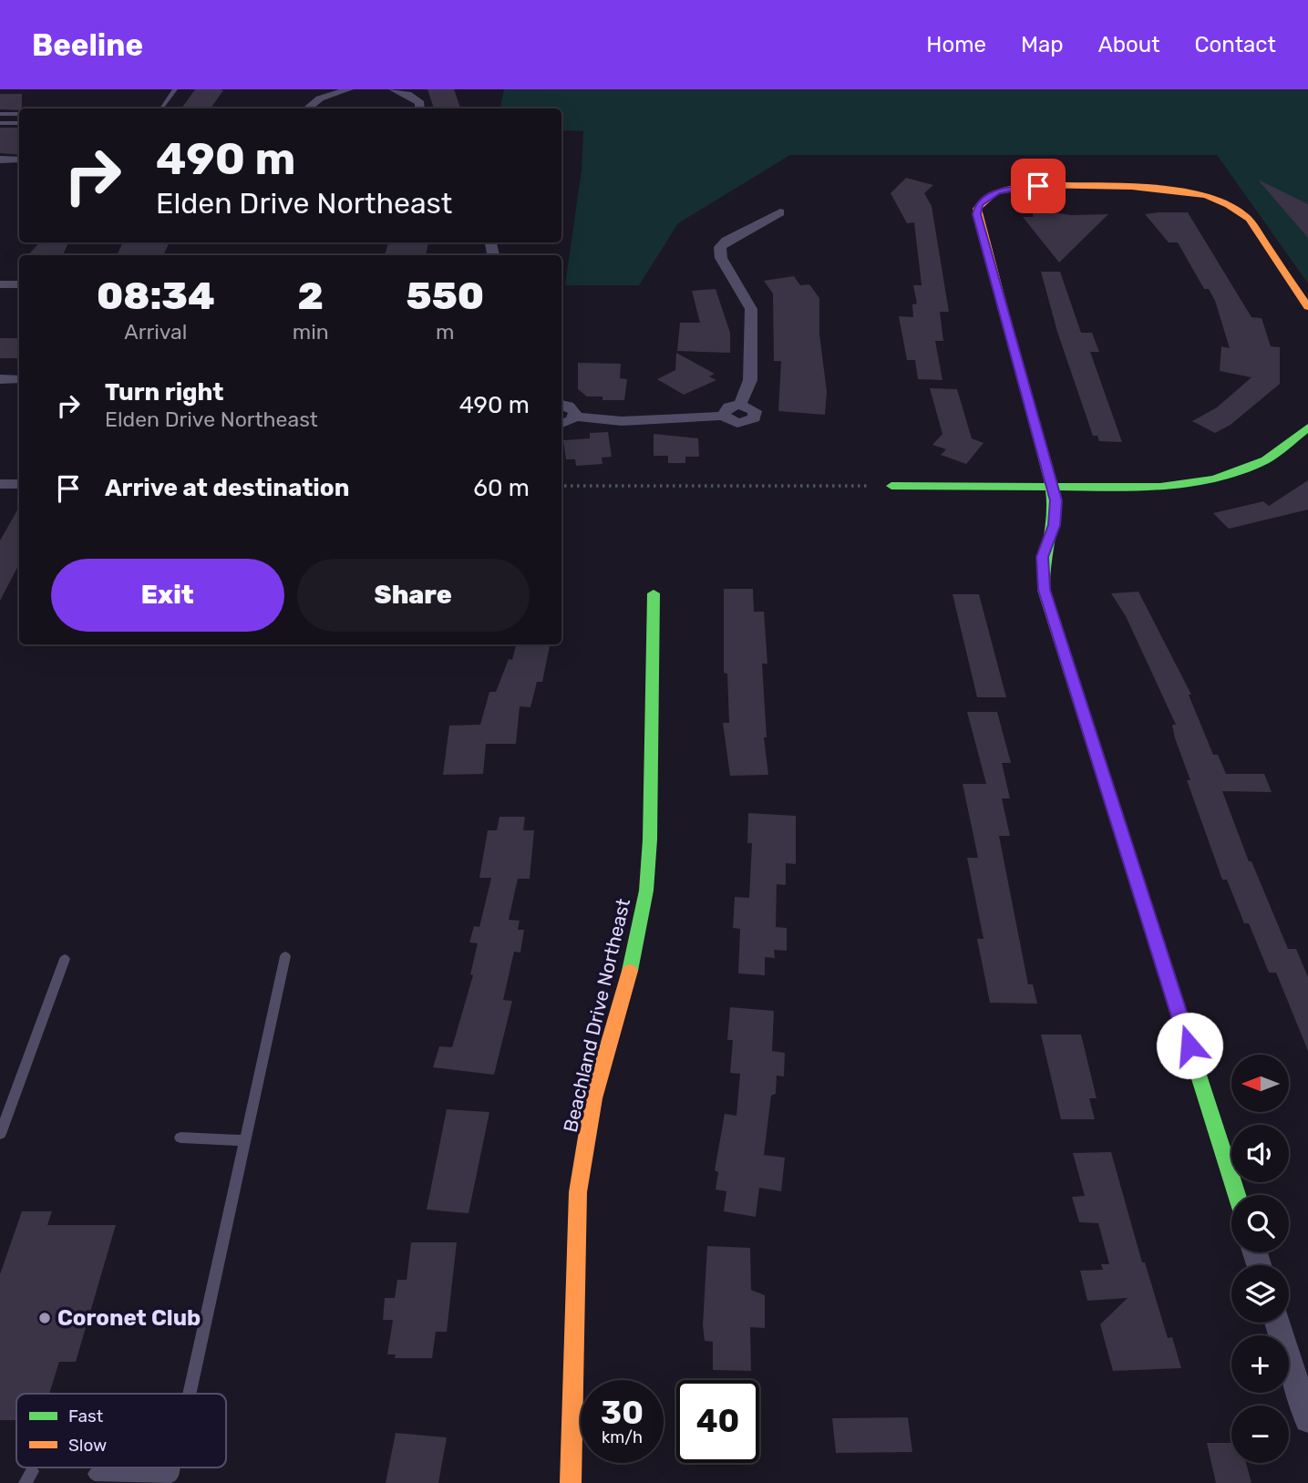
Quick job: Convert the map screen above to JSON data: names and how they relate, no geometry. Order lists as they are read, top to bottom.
{
  "streets": {
    "street": ["Beachland Drive Northeast"]
  },
  "places": ["Coronet Club"],
  "legend": ["Fast", "Slow"],
  "north": "left",
  "page": {
    "header": "Beeline",
    "nav": [
      "Home",
      "Map",
      "About",
      "Contact"
    ],
    "turn": ["490 m", "Elden Drive Northeast"],
    "eta": [
      "08:34",
      "Arrival",
      "2",
      "min",
      "550",
      "m"
    ],
    "list": [
      {
        "name": "Turn right",
        "note": "Elden Drive Northeast",
        "value": "490 m"
      },
      {
        "name": "Arrive at destination",
        "value": "60 m"
      }
    ],
    "buttons": ["Exit", "Share"],
    "map_buttons": ["+", "−"],
    "speed": "30 km/h",
    "limit": "40"
  }
}
